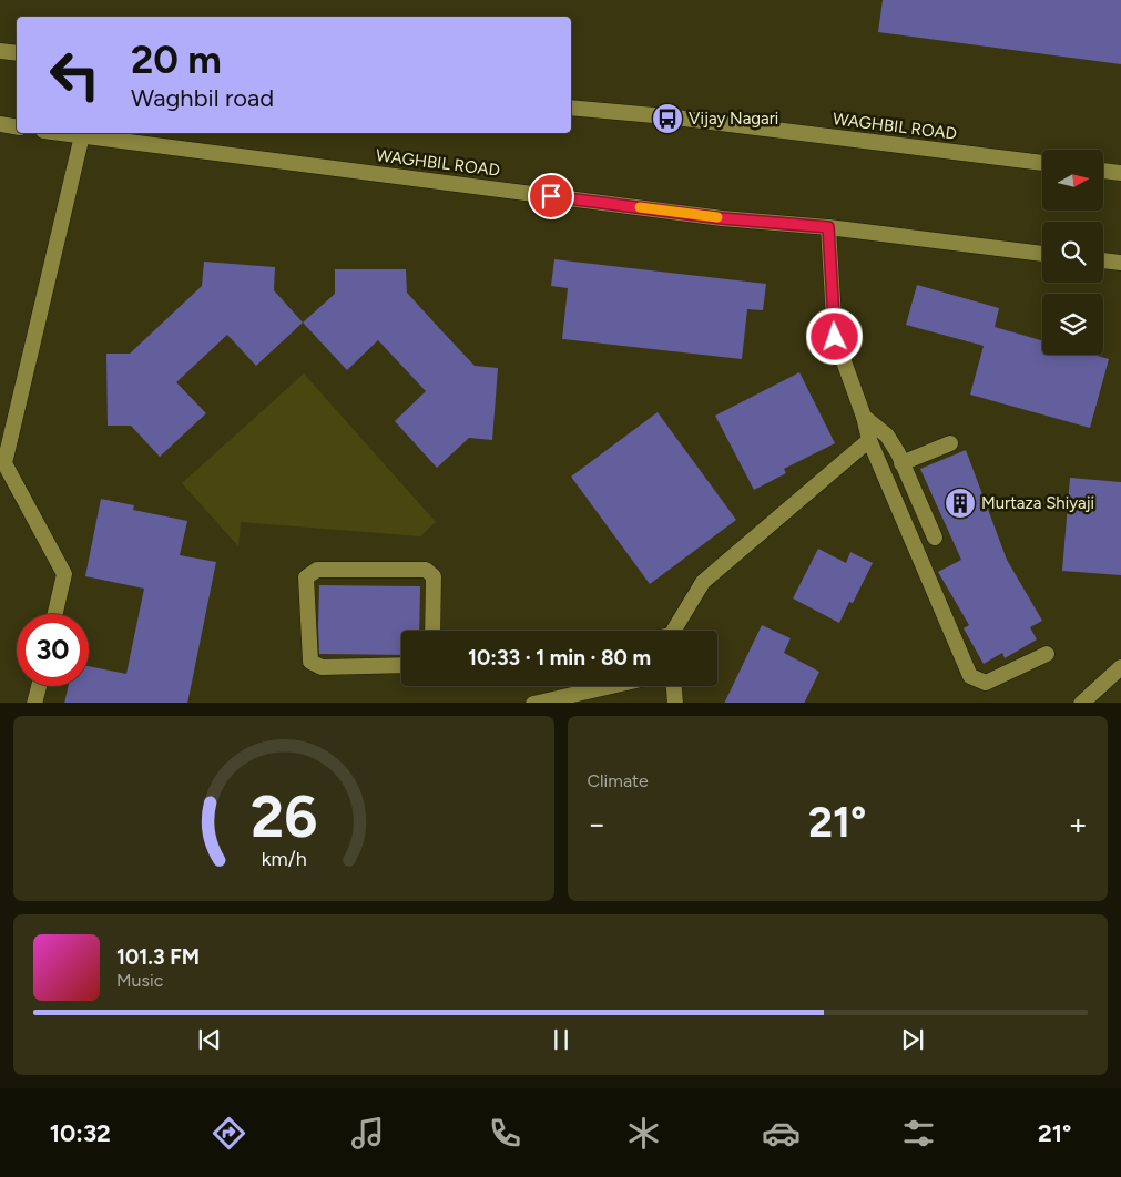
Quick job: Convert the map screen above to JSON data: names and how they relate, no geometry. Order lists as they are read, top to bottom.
{
  "streets": {
    "street": ["WAGHBIL ROAD"]
  },
  "places": {
    "bus stop": ["Vijay Nagari"],
    "building": ["Murtaza Shiyaji"]
  },
  "north": "right",
  "page": {
    "turn": ["20 m", "Waghbil road"],
    "limit": "30",
    "trip": "10:33 · 1 min · 80 m",
    "tile": "Climate",
    "heat": ["−", "21°", "+"],
    "song": ["101.3 FM", "Music"],
    "tabs": ["10:32", "21°"],
    "gauge": ["26", "km/h"]
  }
}
